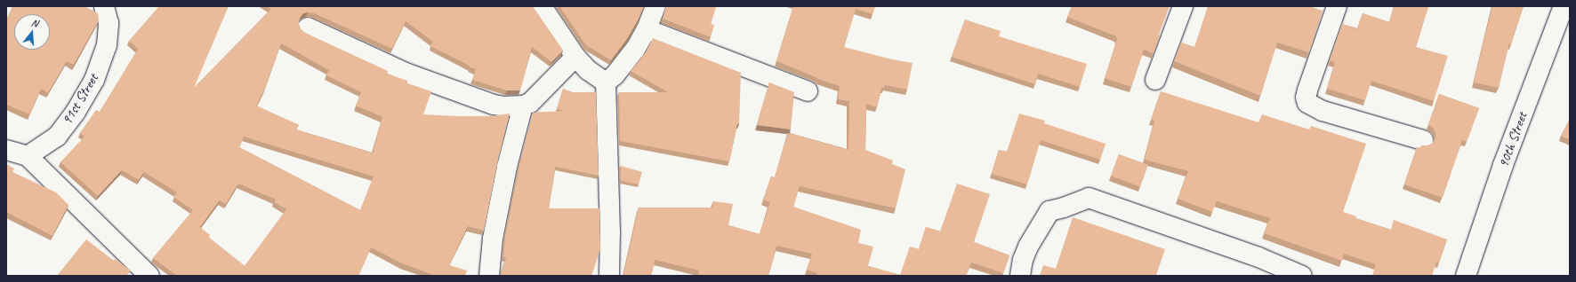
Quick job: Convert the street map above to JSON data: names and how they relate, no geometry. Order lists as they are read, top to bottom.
{
  "streets": {
    "street": ["91st Street", "90th Street"]
  },
  "north": "top"
}
